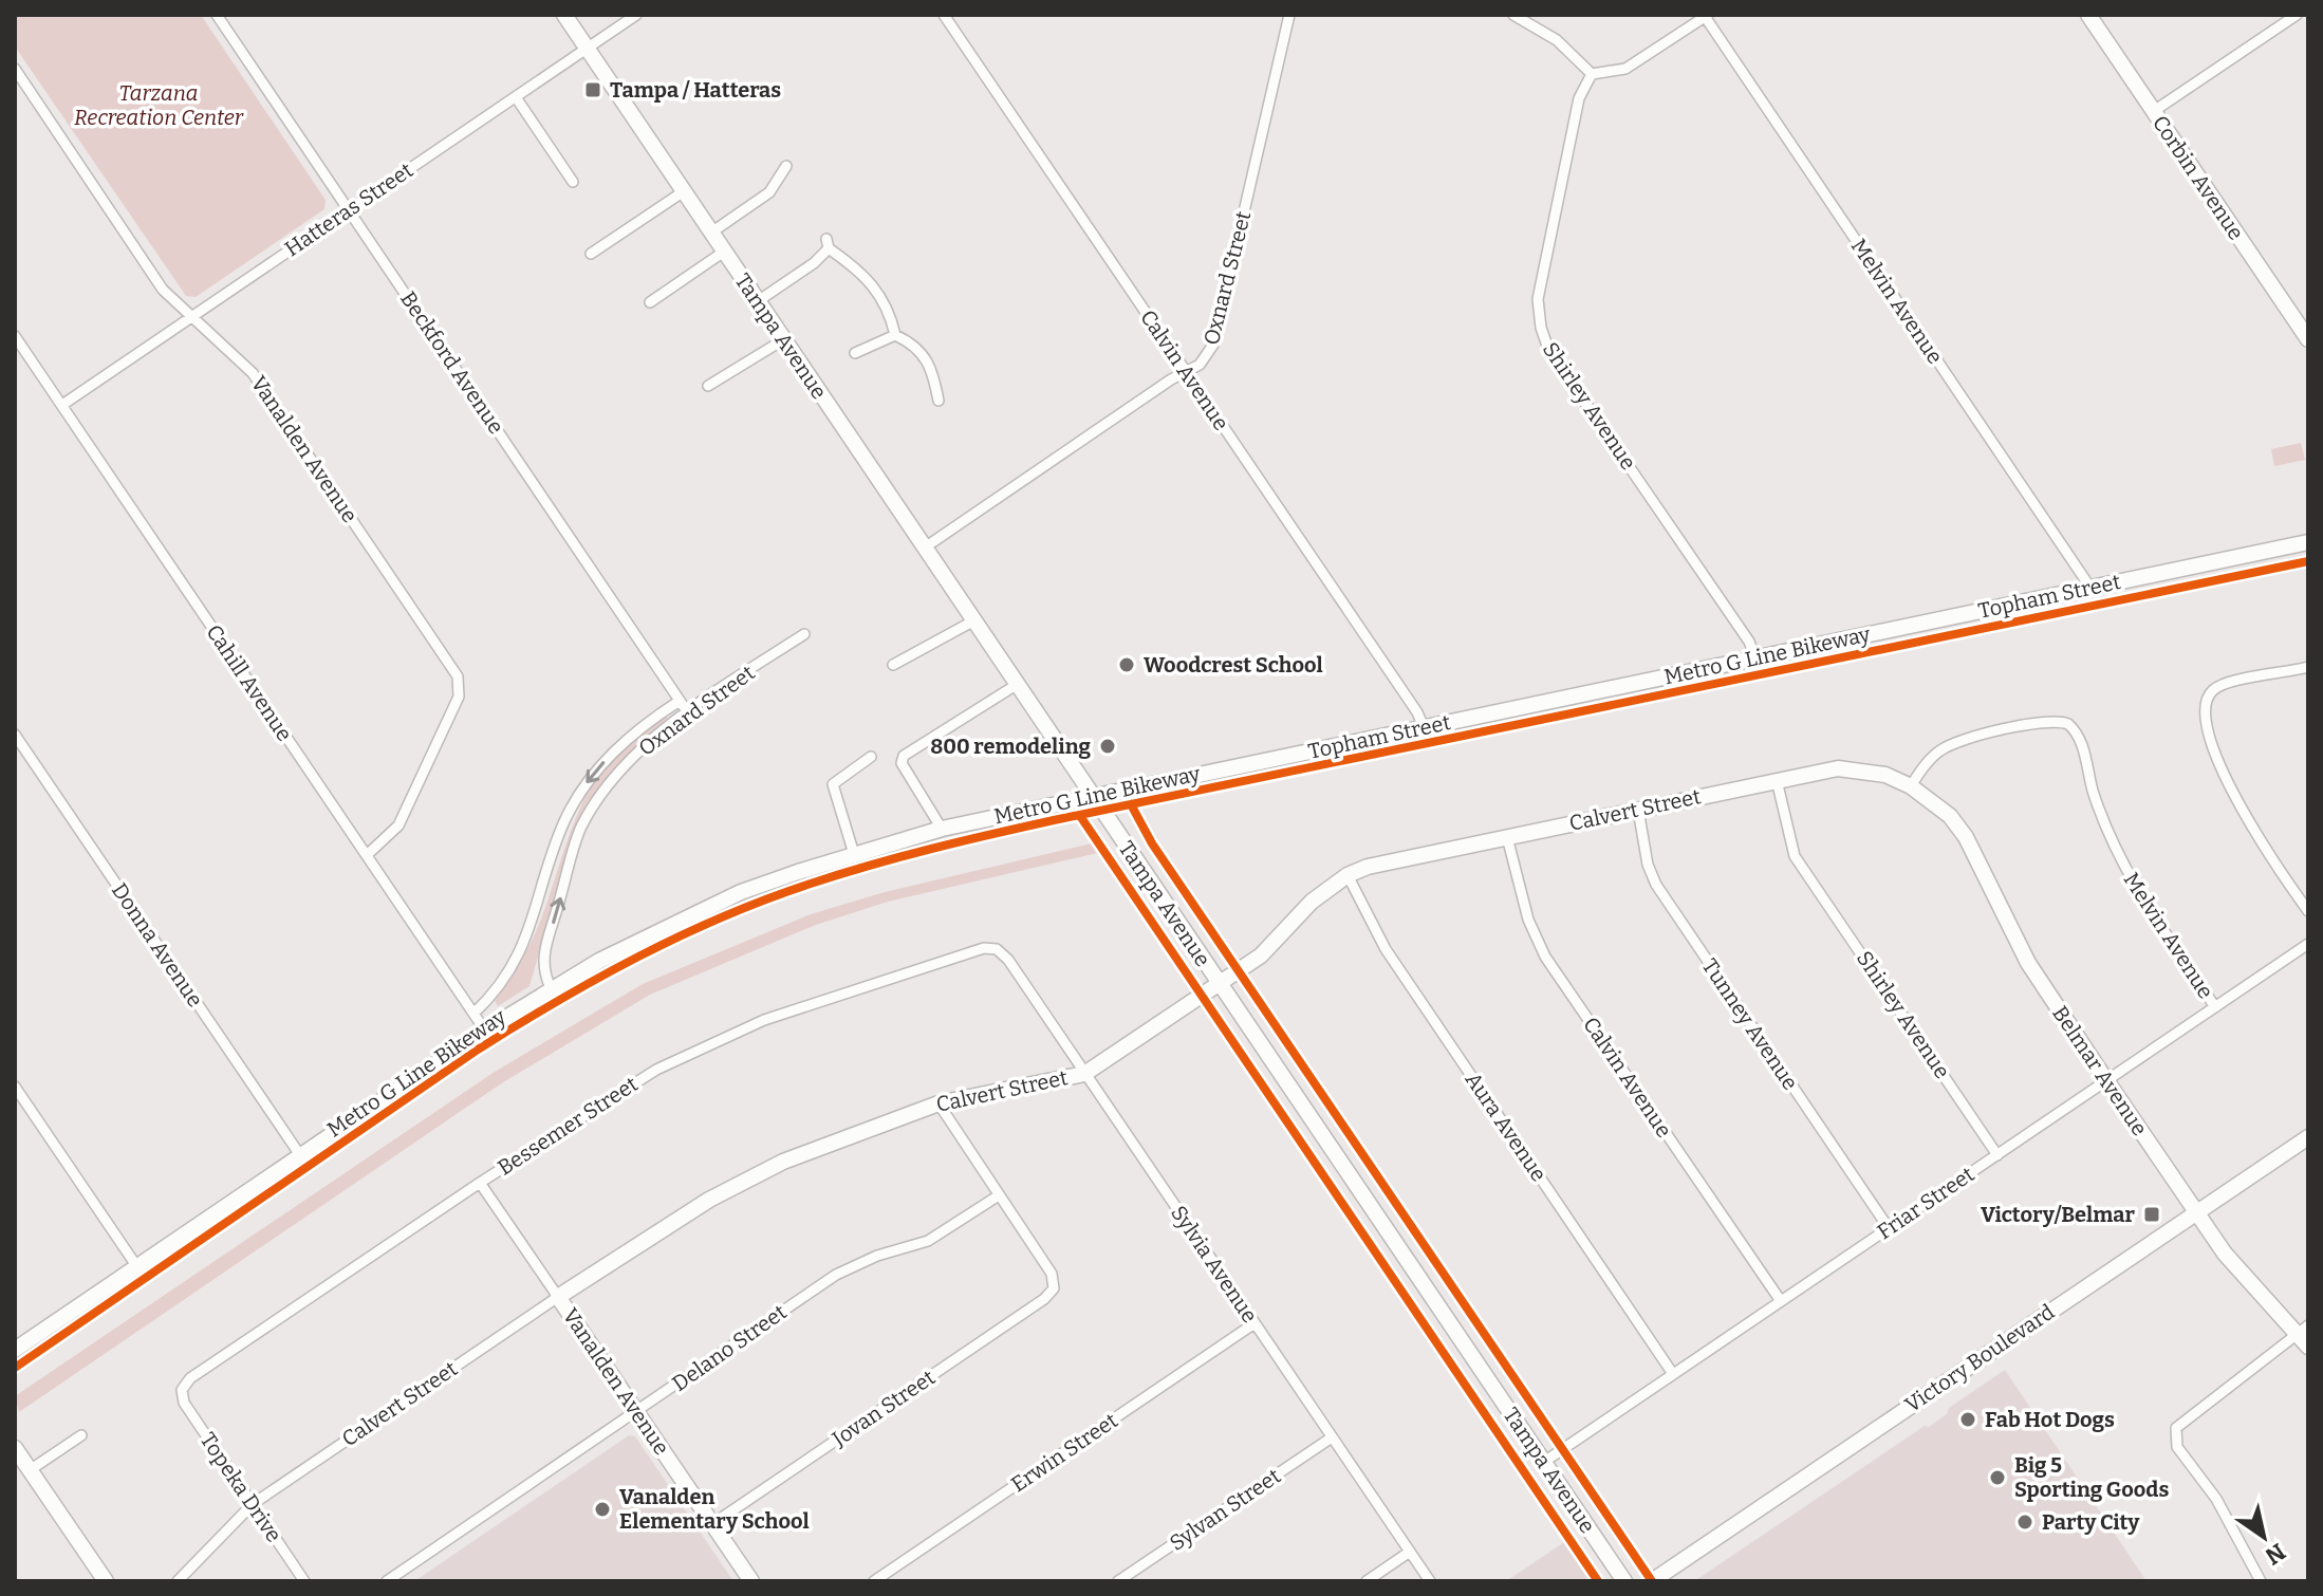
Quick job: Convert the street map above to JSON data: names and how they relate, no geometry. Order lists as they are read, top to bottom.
{
  "streets": {
    "main road": [
      "Corbin Avenue",
      "Tampa Avenue",
      "Vanalden Avenue",
      "Topham Street",
      "Calvert Street",
      "Belmar Avenue",
      "Victory Boulevard"
    ],
    "street": [
      "Hatteras Street",
      "Oxnard Street",
      "Melvin Avenue",
      "Beckford Avenue",
      "Calvin Avenue",
      "Shirley Avenue",
      "Cahill Avenue",
      "Donna Avenue",
      "Tunney Avenue",
      "Bessemer Street",
      "Aura Avenue",
      "Friar Street",
      "Sylvia Avenue",
      "Delano Street",
      "Jovan Street",
      "Erwin Street",
      "Topeka Drive",
      "Sylvan Street"
    ],
    "cycle path": ["Metro G Line Bikeway"]
  },
  "crossings": [
    ["Hatteras Street", "Tampa Avenue"],
    ["Hatteras Street", "Beckford Avenue"],
    ["Hatteras Street", "Vanalden Avenue"],
    ["Hatteras Street", "Cahill Avenue"],
    ["Oxnard Street", "Tampa Avenue"],
    ["Oxnard Street", "Beckford Avenue"],
    ["Oxnard Street", "Calvin Avenue"],
    ["Oxnard Street", "Topham Street"],
    ["Oxnard Street", "Cahill Avenue"],
    ["Melvin Avenue", "Topham Street"],
    ["Melvin Avenue", "Calvert Street"],
    ["Melvin Avenue", "Belmar Avenue"],
    ["Melvin Avenue", "Friar Street"],
    ["Tampa Avenue", "Topham Street"],
    ["Tampa Avenue", "Calvert Street"],
    ["Tampa Avenue", "Friar Street"],
    ["Calvin Avenue", "Topham Street"],
    ["Calvin Avenue", "Calvert Street"],
    ["Calvin Avenue", "Friar Street"],
    ["Shirley Avenue", "Topham Street"],
    ["Shirley Avenue", "Calvert Street"],
    ["Shirley Avenue", "Friar Street"],
    ["Vanalden Avenue", "Cahill Avenue"],
    ["Vanalden Avenue", "Calvert Street"],
    ["Vanalden Avenue", "Bessemer Street"],
    ["Vanalden Avenue", "Delano Street"],
    ["Vanalden Avenue", "Jovan Street"],
    ["Topham Street", "Cahill Avenue"],
    ["Calvert Street", "Tunney Avenue"],
    ["Calvert Street", "Belmar Avenue"],
    ["Calvert Street", "Aura Avenue"],
    ["Calvert Street", "Sylvia Avenue"],
    ["Calvert Street", "Topeka Drive"],
    ["Tunney Avenue", "Friar Street"],
    ["Belmar Avenue", "Friar Street"],
    ["Belmar Avenue", "Victory Boulevard"],
    ["Bessemer Street", "Sylvia Avenue"],
    ["Bessemer Street", "Topeka Drive"],
    ["Aura Avenue", "Friar Street"],
    ["Sylvia Avenue", "Erwin Street"],
    ["Sylvia Avenue", "Sylvan Street"],
    ["Delano Street", "Jovan Street"]
  ],
  "parks": ["Tarzana Recreation Center"],
  "places": {
    "transit": ["Tampa / Hatteras", "Victory/Belmar"],
    "other": [
      "Woodcrest School",
      "800 remodeling",
      "Fab Hot Dogs",
      "Big 5 Sporting Goods",
      "Vanalden Elementary School",
      "Party City"
    ]
  },
  "north": "bottom right"
}
